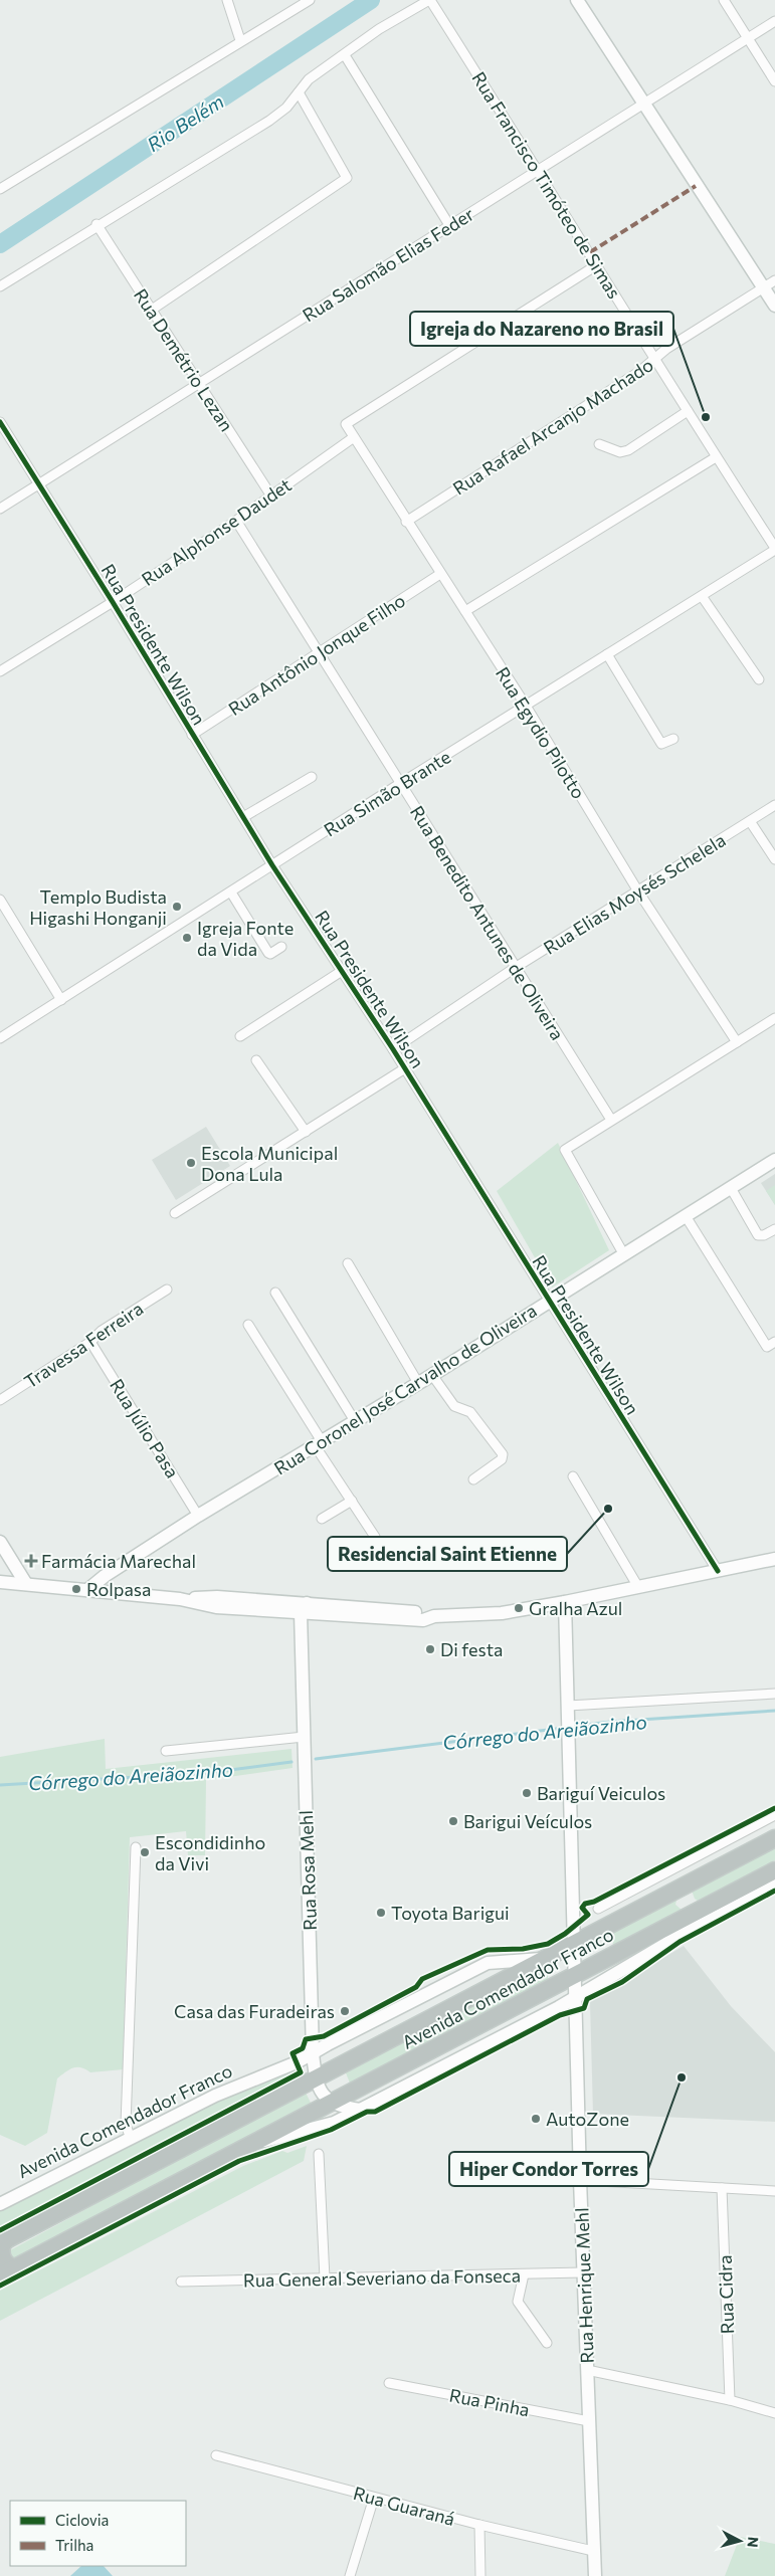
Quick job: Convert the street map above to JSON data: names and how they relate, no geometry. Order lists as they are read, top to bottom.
{
  "streets": {
    "highway": ["Avenida Comendador Franco"],
    "main road": ["Rua Coronel José Carvalho de Oliveira", "Rua Rosa Mehl", "Rua Henrique Mehl"],
    "street": [
      "Rua Francisco Timóteo de Simas",
      "Rua Salomão Elias Feder",
      "Rua Demétrio Lezan",
      "Rua Rafael Arcanjo Machado",
      "Rua Alphonse Daudet",
      "Rua Presidente Wilson",
      "Rua Antônio Jonque Filho",
      "Rua Egydio Pilotto",
      "Rua Simão Brante",
      "Rua Elias Moysés Schelela",
      "Rua Benedito Antunes de Oliveira",
      "Travessa Ferreira",
      "Rua Júlio Pasa",
      "Rua General Severiano da Fonseca",
      "Rua Cidra",
      "Rua Pinha",
      "Rua Guaraná"
    ]
  },
  "crossings": [
    ["Rua Francisco Timóteo de Simas", "Rua Salomão Elias Feder"],
    ["Rua Francisco Timóteo de Simas", "Rua Rafael Arcanjo Machado"],
    ["Rua Francisco Timóteo de Simas", "Rua Egydio Pilotto"],
    ["Rua Francisco Timóteo de Simas", "Rua Simão Brante"],
    ["Rua Salomão Elias Feder", "Rua Demétrio Lezan"],
    ["Rua Salomão Elias Feder", "Rua Presidente Wilson"],
    ["Rua Demétrio Lezan", "Rua Alphonse Daudet"],
    ["Rua Rafael Arcanjo Machado", "Rua Egydio Pilotto"],
    ["Rua Alphonse Daudet", "Rua Presidente Wilson"],
    ["Rua Alphonse Daudet", "Rua Egydio Pilotto"],
    ["Rua Alphonse Daudet", "Rua Benedito Antunes de Oliveira"],
    ["Rua Presidente Wilson", "Rua Antônio Jonque Filho"],
    ["Rua Presidente Wilson", "Rua Simão Brante"],
    ["Rua Presidente Wilson", "Rua Elias Moysés Schelela"],
    ["Rua Presidente Wilson", "Rua Coronel José Carvalho de Oliveira"],
    ["Rua Antônio Jonque Filho", "Rua Egydio Pilotto"],
    ["Rua Antônio Jonque Filho", "Rua Benedito Antunes de Oliveira"],
    ["Rua Egydio Pilotto", "Rua Simão Brante"],
    ["Rua Egydio Pilotto", "Rua Elias Moysés Schelela"],
    ["Rua Simão Brante", "Rua Benedito Antunes de Oliveira"],
    ["Rua Elias Moysés Schelela", "Rua Benedito Antunes de Oliveira"],
    ["Travessa Ferreira", "Rua Júlio Pasa"],
    ["Rua Coronel José Carvalho de Oliveira", "Rua Júlio Pasa"],
    ["Rua Rosa Mehl", "Avenida Comendador Franco"],
    ["Avenida Comendador Franco", "Rua Henrique Mehl"],
    ["Rua General Severiano da Fonseca", "Rua Henrique Mehl"],
    ["Rua Henrique Mehl", "Rua Pinha"],
    ["Rua Henrique Mehl", "Rua Guaraná"]
  ],
  "water": ["Rio Belém", "Córrego do Areiãozinho"],
  "places": {
    "other": [
      "Igreja do Nazareno no Brasil",
      "Templo Budista Higashi Honganji",
      "Igreja Fonte da Vida",
      "Escola Municipal Dona Lula",
      "Residencial Saint Etienne",
      "Rolpasa",
      "Gralha Azul",
      "Di festa",
      "Bariguí Veiculos",
      "Barigui Veículos",
      "Escondidinho da Vivi",
      "Toyota Barigui",
      "Casa das Furadeiras",
      "Hiper Condor Torres",
      "AutoZone"
    ],
    "health": ["Farmácia Marechal"]
  },
  "legend": ["Ciclovia", "Trilha"],
  "north": "right"
}
